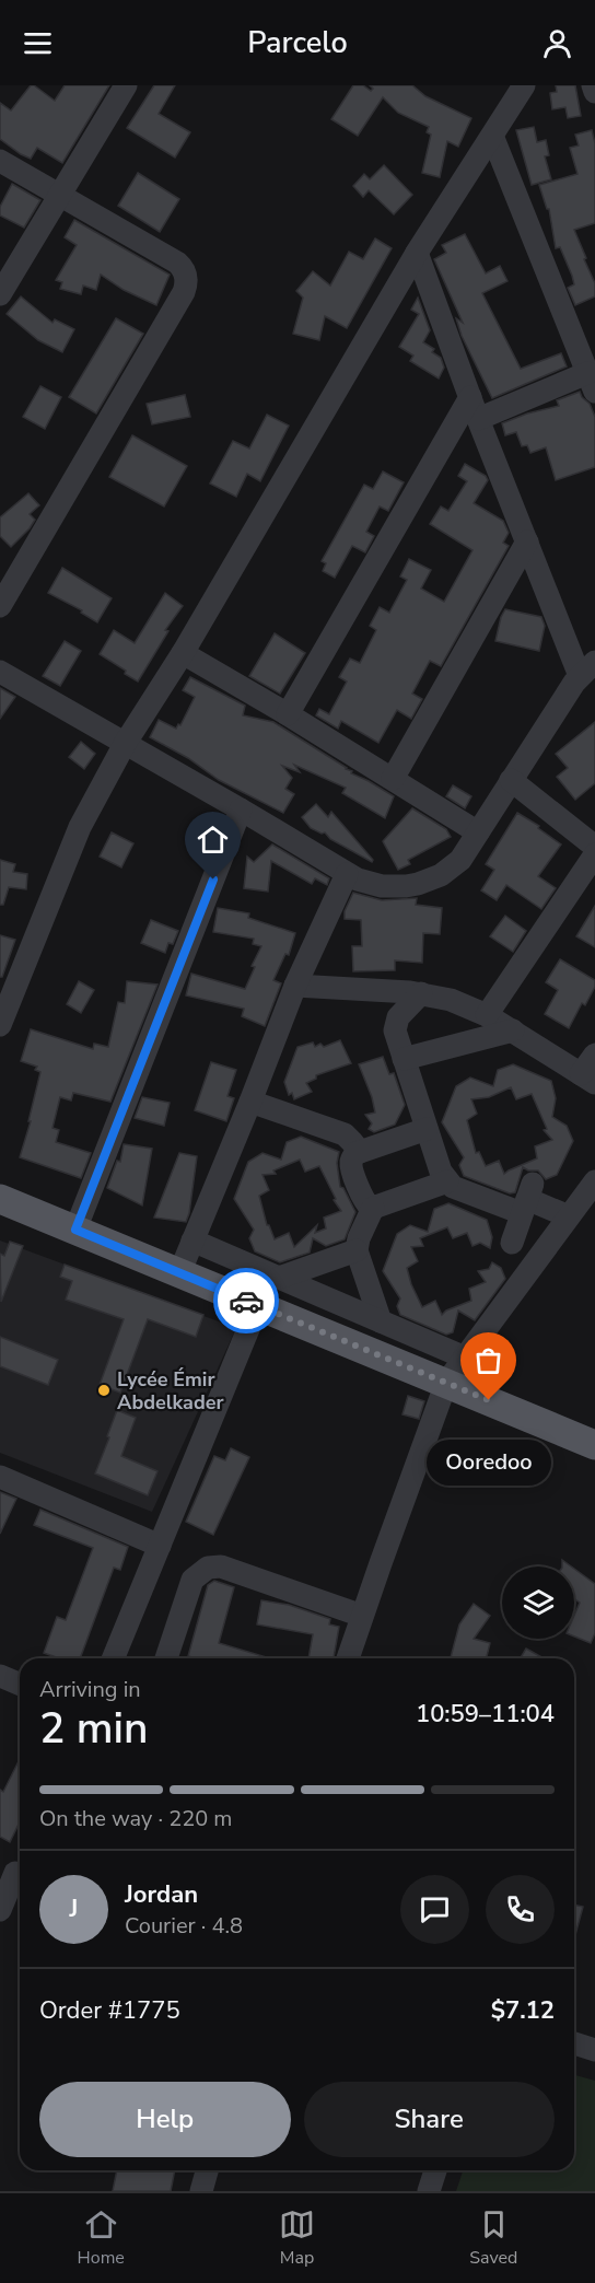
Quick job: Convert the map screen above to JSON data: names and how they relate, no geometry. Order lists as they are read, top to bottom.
{
  "places": ["Lycée Émir Abdelkader", "Ooredoo"],
  "page": {
    "header": "Parcelo",
    "bubble": "Ooredoo",
    "heading": ["2 min", "Arriving in", "10:59–11:04"],
    "panel": [
      "Jordan",
      "Courier · 4.8",
      "Order #1775",
      "$7.12"
    ],
    "bar": "On the way · 220 m",
    "round": "J",
    "buttons": ["Help", "Share"],
    "tabs": ["Home", "Map", "Saved"]
  }
}
